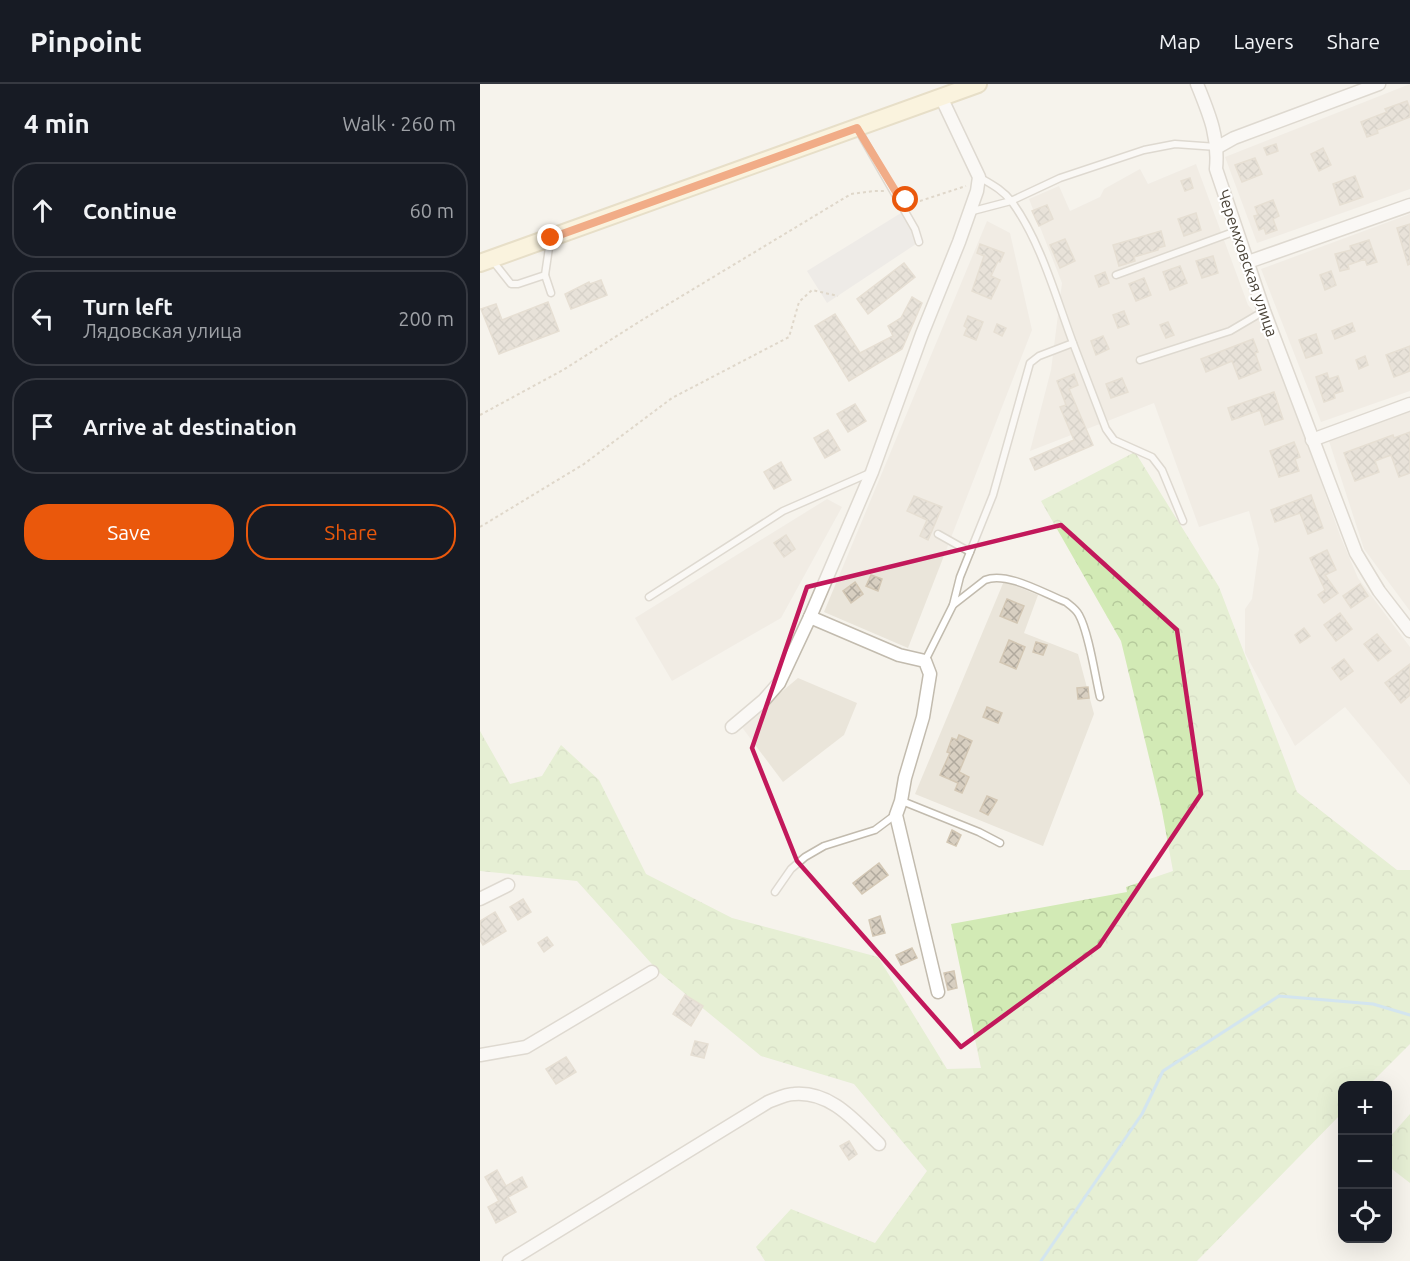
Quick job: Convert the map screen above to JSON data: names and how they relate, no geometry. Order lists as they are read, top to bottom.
{
  "streets": {
    "street": ["Черемховская улица"]
  },
  "page": {
    "header": "Pinpoint",
    "nav": ["Map", "Layers", "Share"],
    "heading": ["4 min", "Walk · 260 m"],
    "list": [
      ["Continue", "60 m"],
      ["Turn left", "Лядовская улица", "200 m"],
      "Arrive at destination"
    ],
    "buttons": ["Save", "Share"],
    "map_buttons": ["+", "−"]
  }
}
